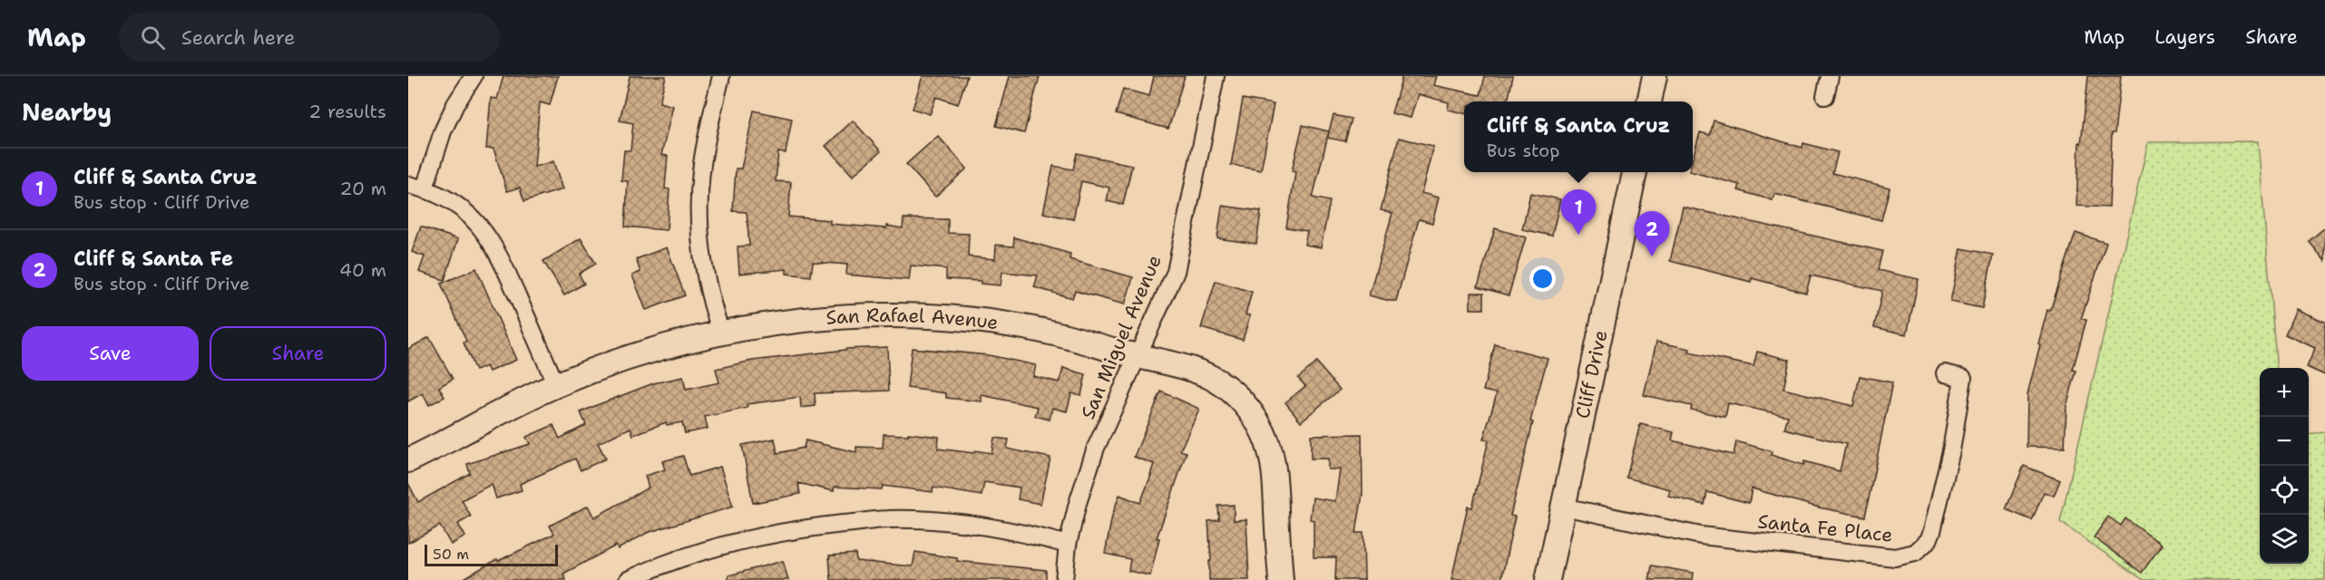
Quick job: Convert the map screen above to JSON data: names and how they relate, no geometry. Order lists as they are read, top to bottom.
{
  "streets": {
    "street": [
      "San Rafael Avenue",
      "San Miguel Avenue",
      "Cliff Drive",
      "Santa Fe Place"
    ]
  },
  "crossings": [
    ["San Rafael Avenue", "San Miguel Avenue"],
    ["Cliff Drive", "Santa Fe Place"]
  ],
  "scale_bar": "50 m",
  "page": {
    "header": "Map",
    "search": "Search here",
    "nav": ["Map", "Layers", "Share"],
    "heading": ["Nearby", "2 results"],
    "popup": ["Cliff & Santa Cruz", "Bus stop"],
    "list": [
      {
        "mark": "1",
        "name": "Cliff & Santa Cruz",
        "note": "Bus stop · Cliff Drive",
        "value": "20 m"
      },
      {
        "mark": "2",
        "name": "Cliff & Santa Fe",
        "note": "Bus stop · Cliff Drive",
        "value": "40 m"
      }
    ],
    "pins": ["1", "2"],
    "buttons": ["Save", "Share"],
    "map_buttons": ["+", "−"],
    "scale": "50 m"
  }
}
